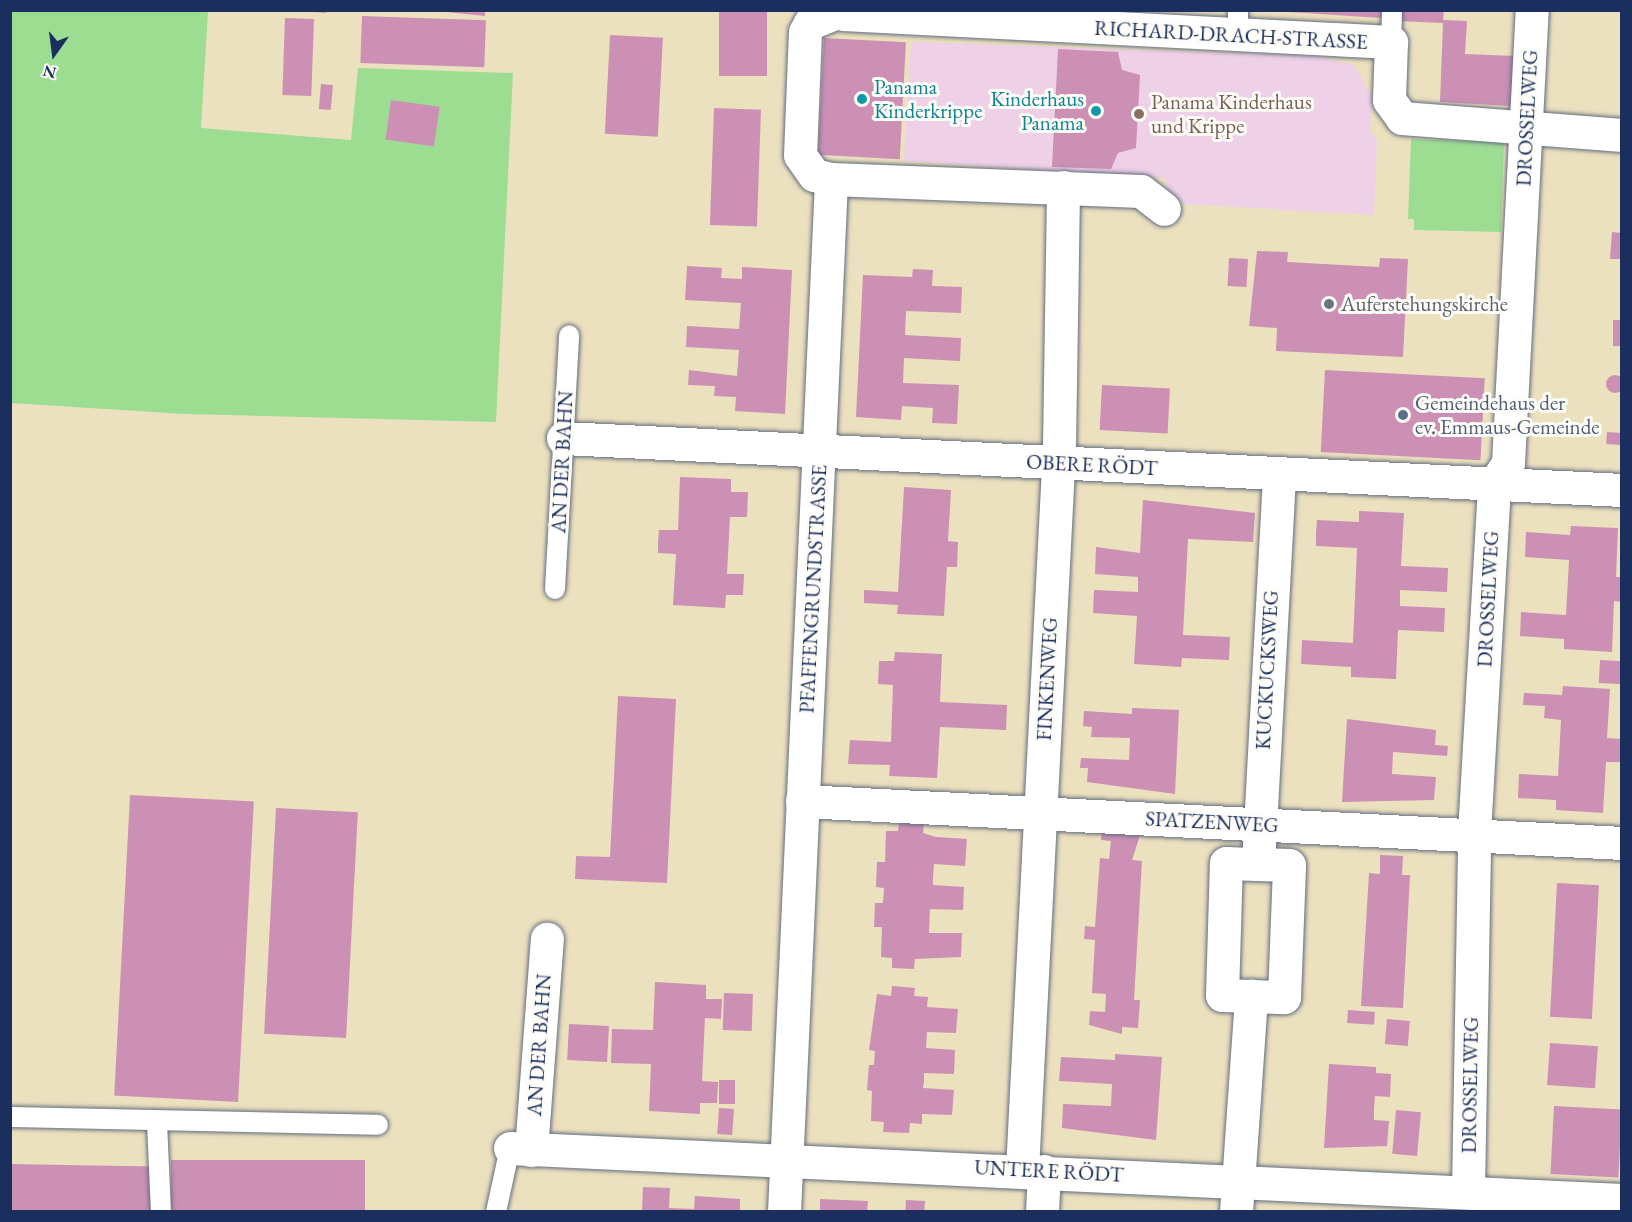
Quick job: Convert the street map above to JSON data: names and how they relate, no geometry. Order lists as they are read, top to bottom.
{
  "streets": {
    "street": [
      "RICHARD-DRACH-STRASSE",
      "DROSSELWEG",
      "AN DER BAHN",
      "OBERE RÖDT",
      "PFAFFENGRUNDSTRASSE",
      "KUCKUCKSWEG",
      "FINKENWEG",
      "SPATZENWEG",
      "UNTERE RÖDT"
    ]
  },
  "crossings": [
    ["RICHARD-DRACH-STRASSE", "DROSSELWEG"],
    ["DROSSELWEG", "OBERE RÖDT"],
    ["DROSSELWEG", "SPATZENWEG"],
    ["DROSSELWEG", "UNTERE RÖDT"],
    ["AN DER BAHN", "OBERE RÖDT"],
    ["AN DER BAHN", "UNTERE RÖDT"],
    ["OBERE RÖDT", "PFAFFENGRUNDSTRASSE"],
    ["OBERE RÖDT", "KUCKUCKSWEG"],
    ["OBERE RÖDT", "FINKENWEG"],
    ["PFAFFENGRUNDSTRASSE", "SPATZENWEG"],
    ["PFAFFENGRUNDSTRASSE", "UNTERE RÖDT"],
    ["KUCKUCKSWEG", "SPATZENWEG"],
    ["FINKENWEG", "SPATZENWEG"],
    ["FINKENWEG", "UNTERE RÖDT"]
  ],
  "places": [
    "Panama Kinderkrippe",
    "Kinderhaus Panama",
    "Panama Kinderhaus und Krippe",
    "Auferstehungskirche",
    "Gemeindehaus der ev. Emmaus-Gemeinde"
  ],
  "north": "bottom"
}
